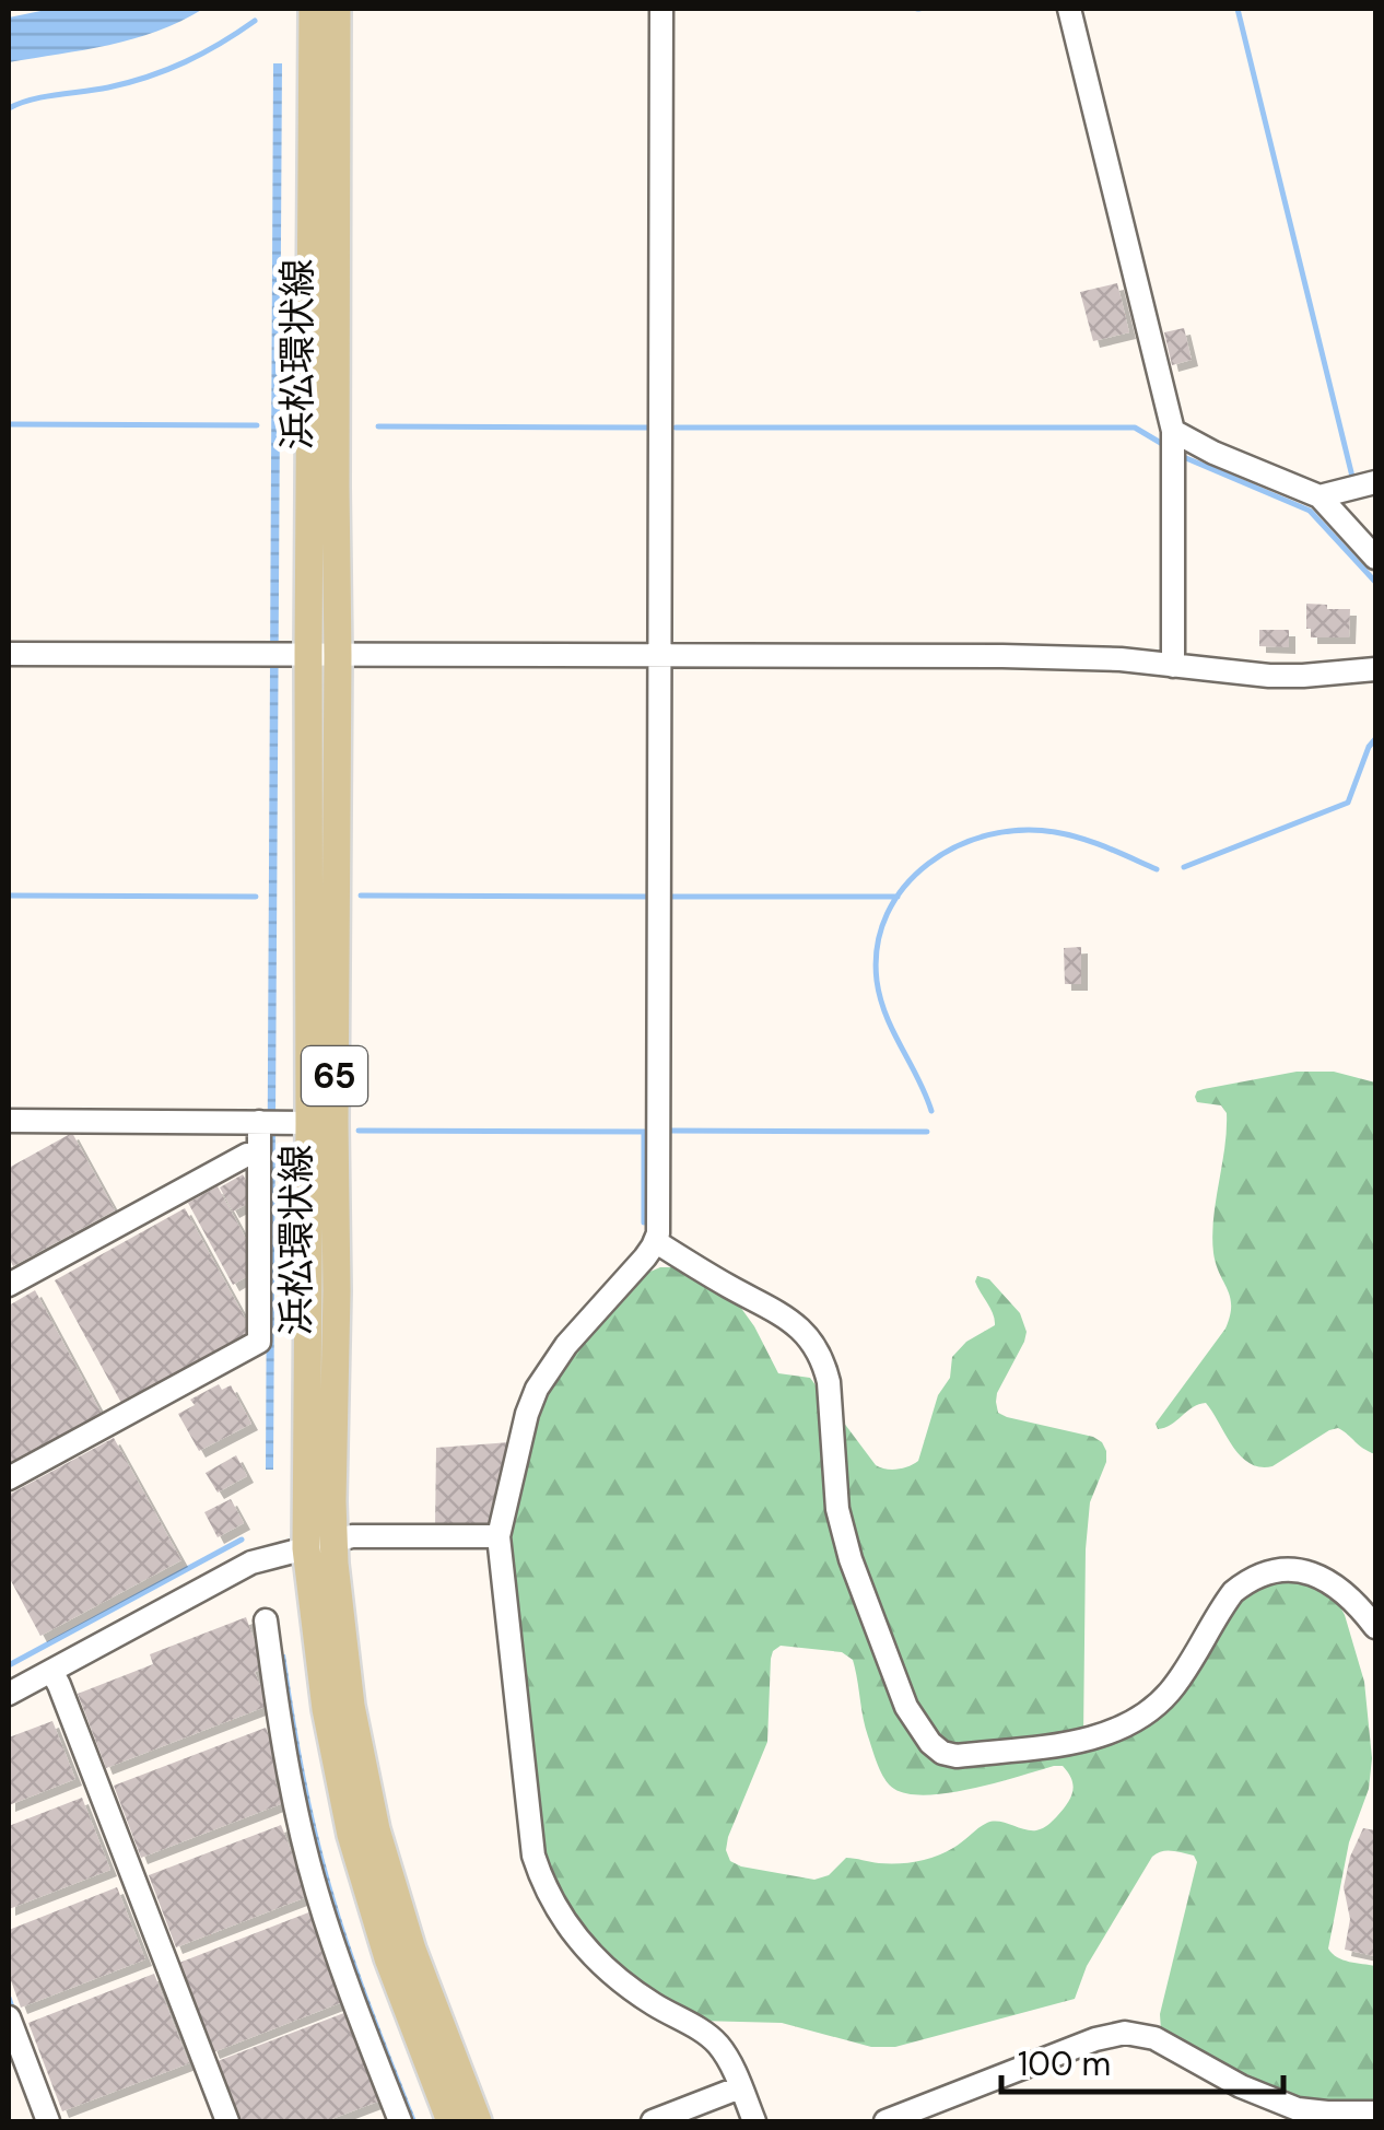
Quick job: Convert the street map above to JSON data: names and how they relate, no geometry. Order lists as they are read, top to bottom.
{
  "streets": {
    "main road": ["浜松環状線", "65"]
  },
  "scale_bar": "100 m"
}
